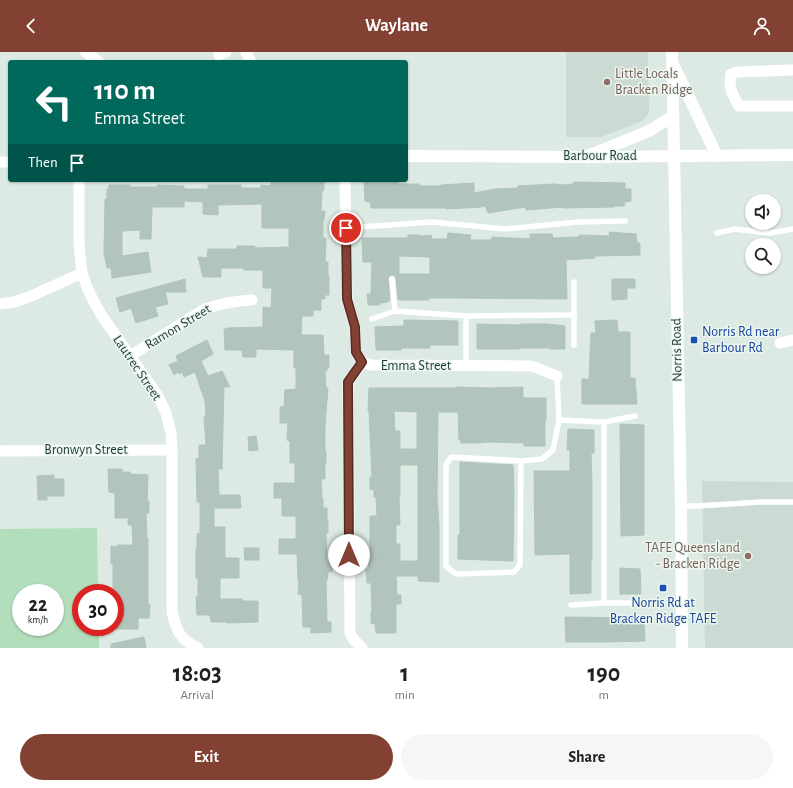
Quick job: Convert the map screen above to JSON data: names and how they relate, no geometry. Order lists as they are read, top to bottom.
{
  "streets": {
    "main road": ["Barbour Road", "Norris Road"],
    "street": [
      "Ramon Street",
      "Emma Street",
      "Lautrec Street",
      "Bronwyn Street"
    ]
  },
  "crossings": [
    ["Barbour Road", "Norris Road"],
    ["Ramon Street", "Lautrec Street"],
    ["Lautrec Street", "Bronwyn Street"]
  ],
  "places": {
    "other": ["Little Locals Bracken Ridge", "TAFE Queensland - Bracken Ridge"],
    "transit": ["Norris Rd near Barbour Rd", "Norris Rd at Bracken Ridge TAFE"]
  },
  "page": {
    "header": "Waylane",
    "turn": ["110 m", "Emma Street"],
    "then": "Then",
    "speed": "22 km/h",
    "limit": "30",
    "eta": [
      "18:03",
      "Arrival",
      "1",
      "min",
      "190",
      "m"
    ],
    "buttons": ["Exit", "Share"]
  }
}
